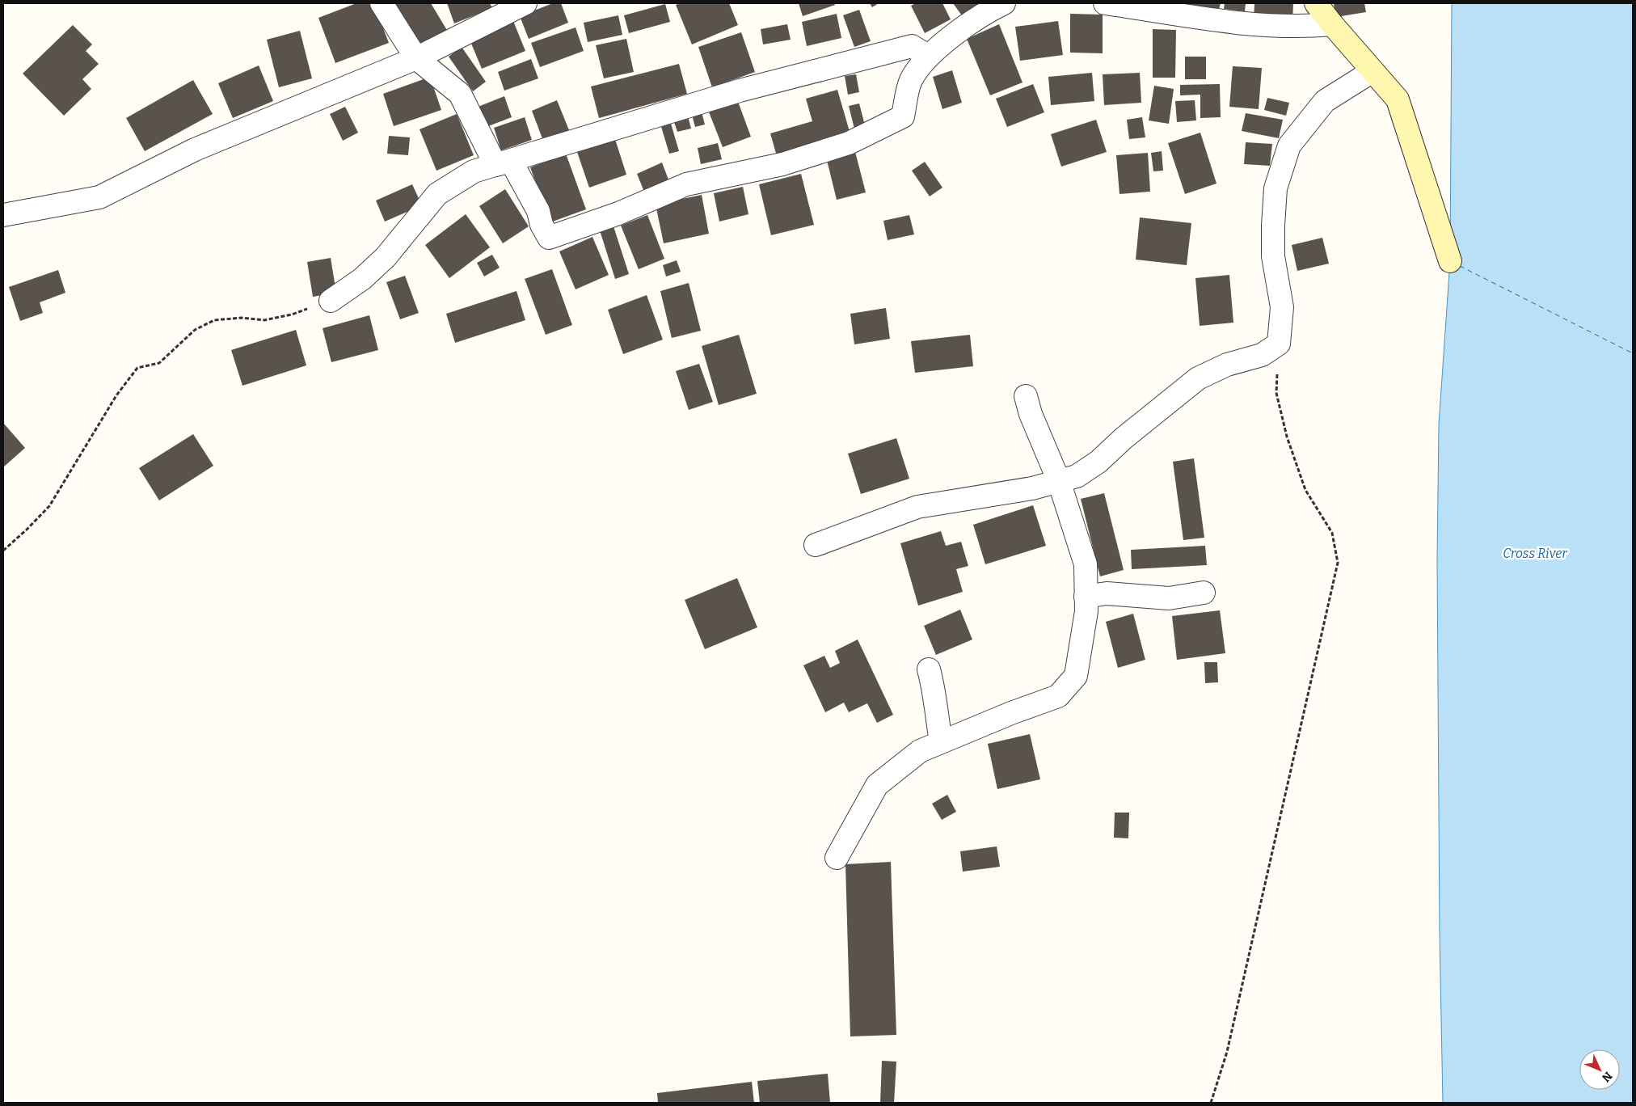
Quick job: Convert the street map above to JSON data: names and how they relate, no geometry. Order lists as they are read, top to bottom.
{
  "water": ["Cross River"],
  "north": "bottom right"
}
